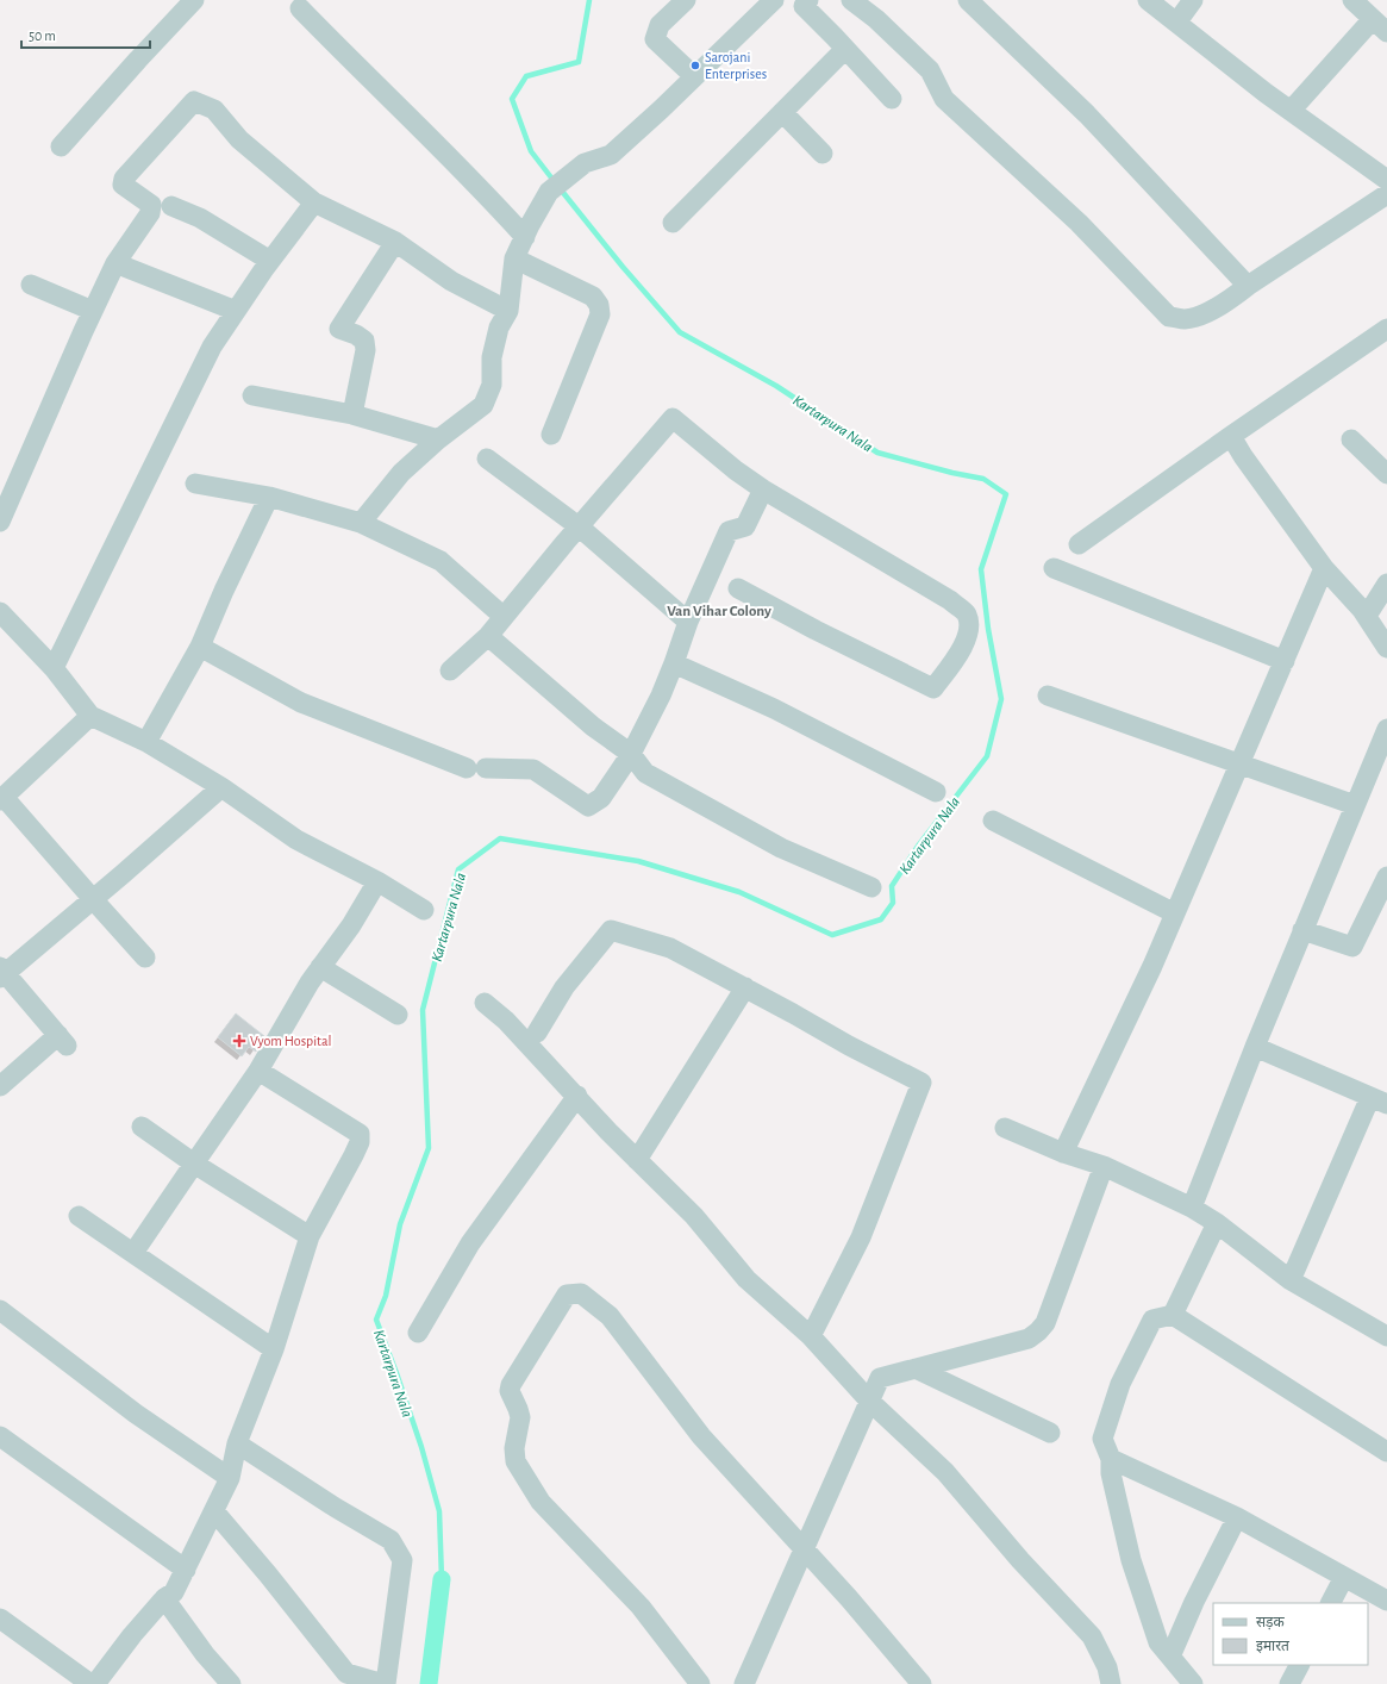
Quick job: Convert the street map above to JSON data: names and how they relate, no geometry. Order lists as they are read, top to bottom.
{
  "districts": ["Van Vihar Colony"],
  "water": ["Kartarpura Nala"],
  "places": {
    "other": ["Sarojani Enterprises"],
    "health": ["Vyom Hospital"]
  },
  "legend": ["सड़क", "इमारत"],
  "scale_bar": "50 m"
}
